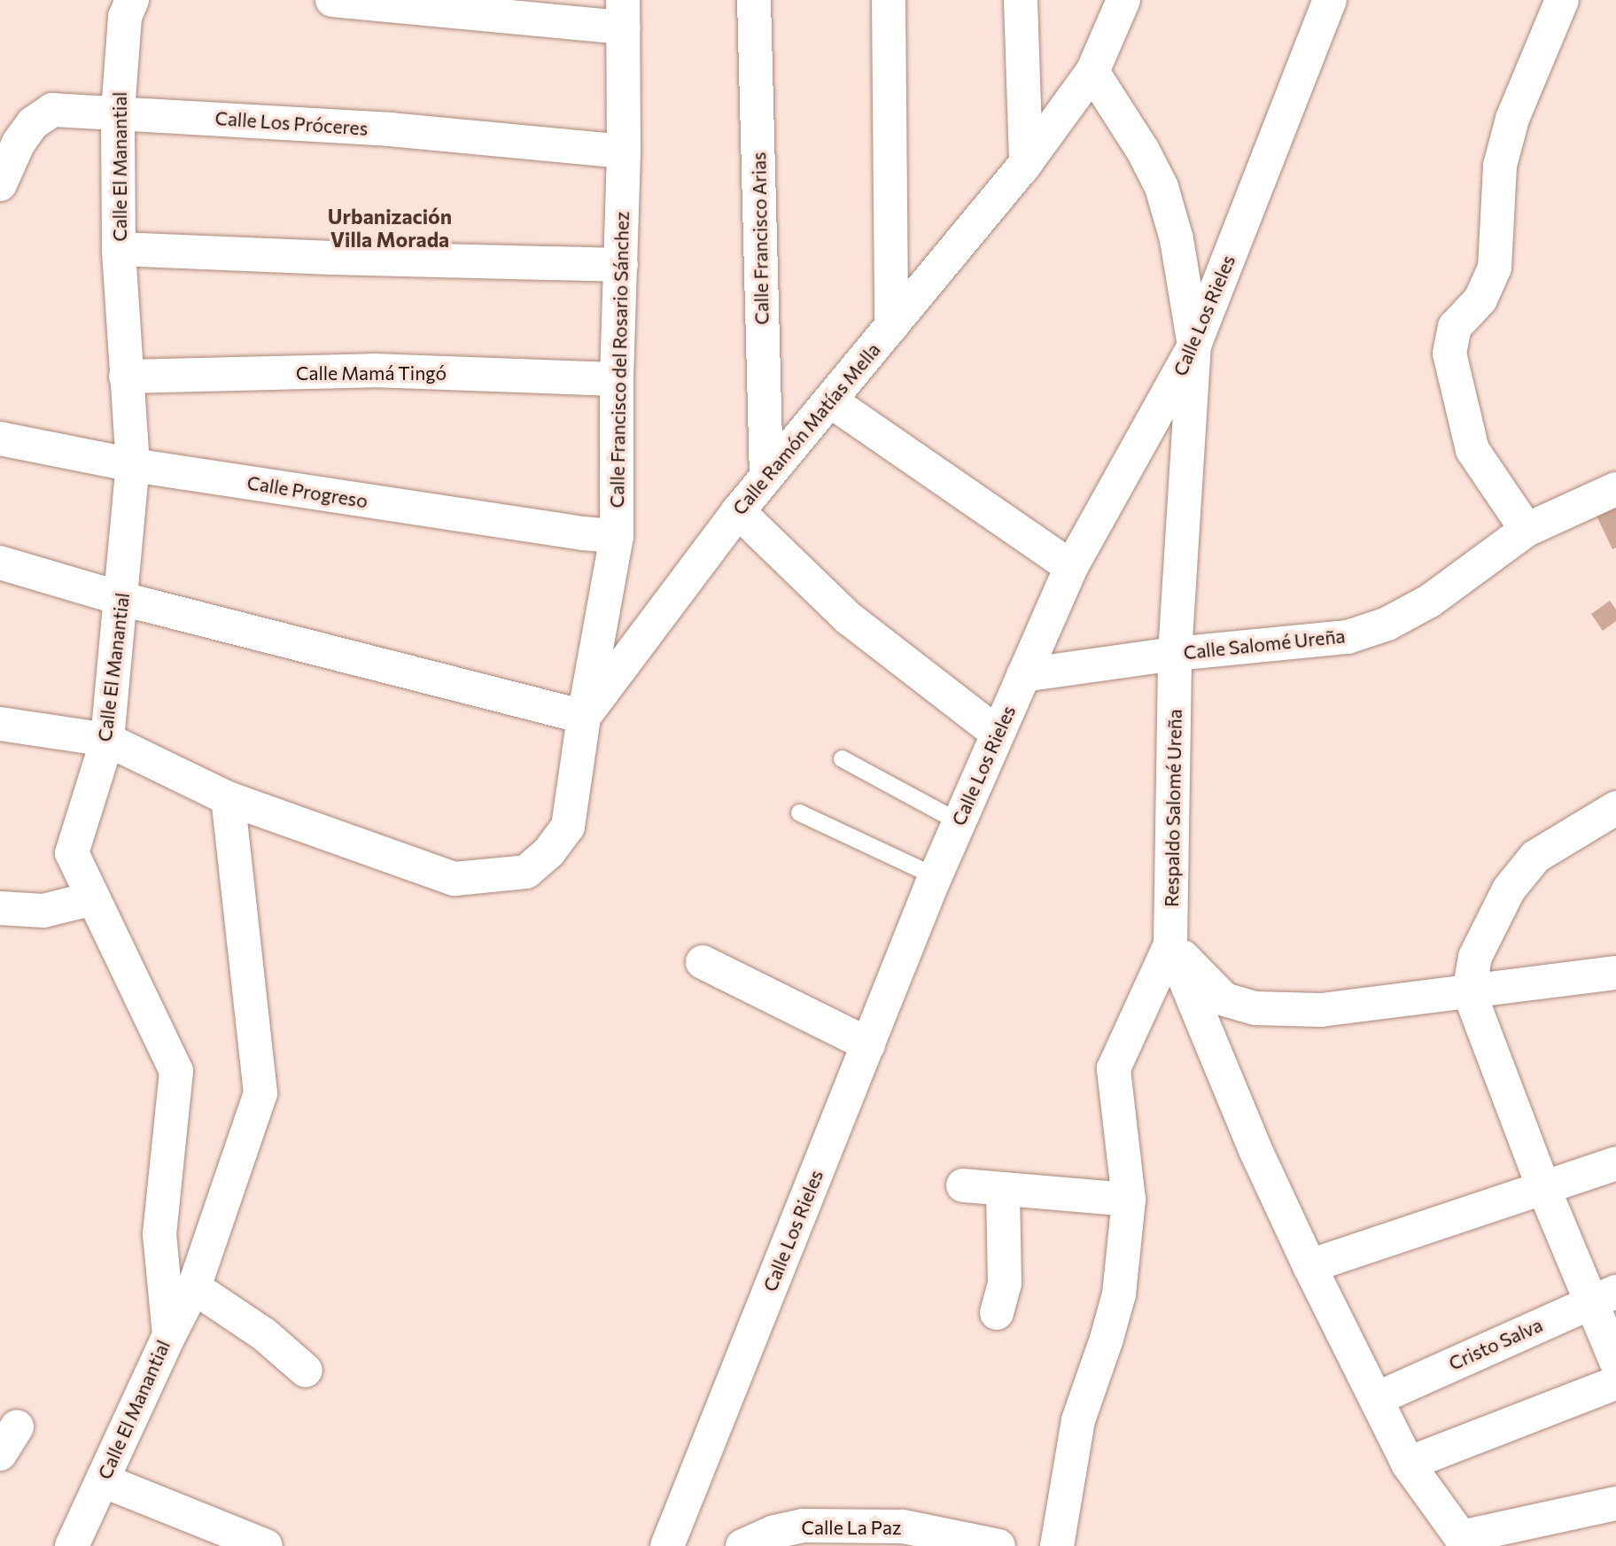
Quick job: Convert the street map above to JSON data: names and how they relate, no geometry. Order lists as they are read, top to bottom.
{
  "streets": {
    "street": [
      "Calle Los Próceres",
      "Calle El Manantial",
      "Calle Francisco Arias",
      "Calle Los Rieles",
      "Calle Francisco del Rosario Sánchez",
      "Calle Mamá Tingó",
      "Calle Ramón Matías Mella",
      "Calle Progreso",
      "Calle Salomé Ureña",
      "Respaldo Salomé Ureña",
      "Cristo Salva",
      "Calle La Paz"
    ]
  },
  "crossings": [
    ["Calle Los Próceres", "Calle El Manantial"],
    ["Calle Los Próceres", "Calle Francisco del Rosario Sánchez"],
    ["Calle El Manantial", "Calle Mamá Tingó"],
    ["Calle El Manantial", "Calle Progreso"],
    ["Calle Francisco Arias", "Calle Ramón Matías Mella"],
    ["Calle Los Rieles", "Calle Salomé Ureña"],
    ["Calle Los Rieles", "Respaldo Salomé Ureña"],
    ["Calle Francisco del Rosario Sánchez", "Calle Mamá Tingó"],
    ["Calle Francisco del Rosario Sánchez", "Calle Ramón Matías Mella"],
    ["Calle Francisco del Rosario Sánchez", "Calle Progreso"],
    ["Calle Ramón Matías Mella", "Respaldo Salomé Ureña"],
    ["Calle Salomé Ureña", "Respaldo Salomé Ureña"]
  ],
  "districts": ["Urbanización Villa Morada"]
}
